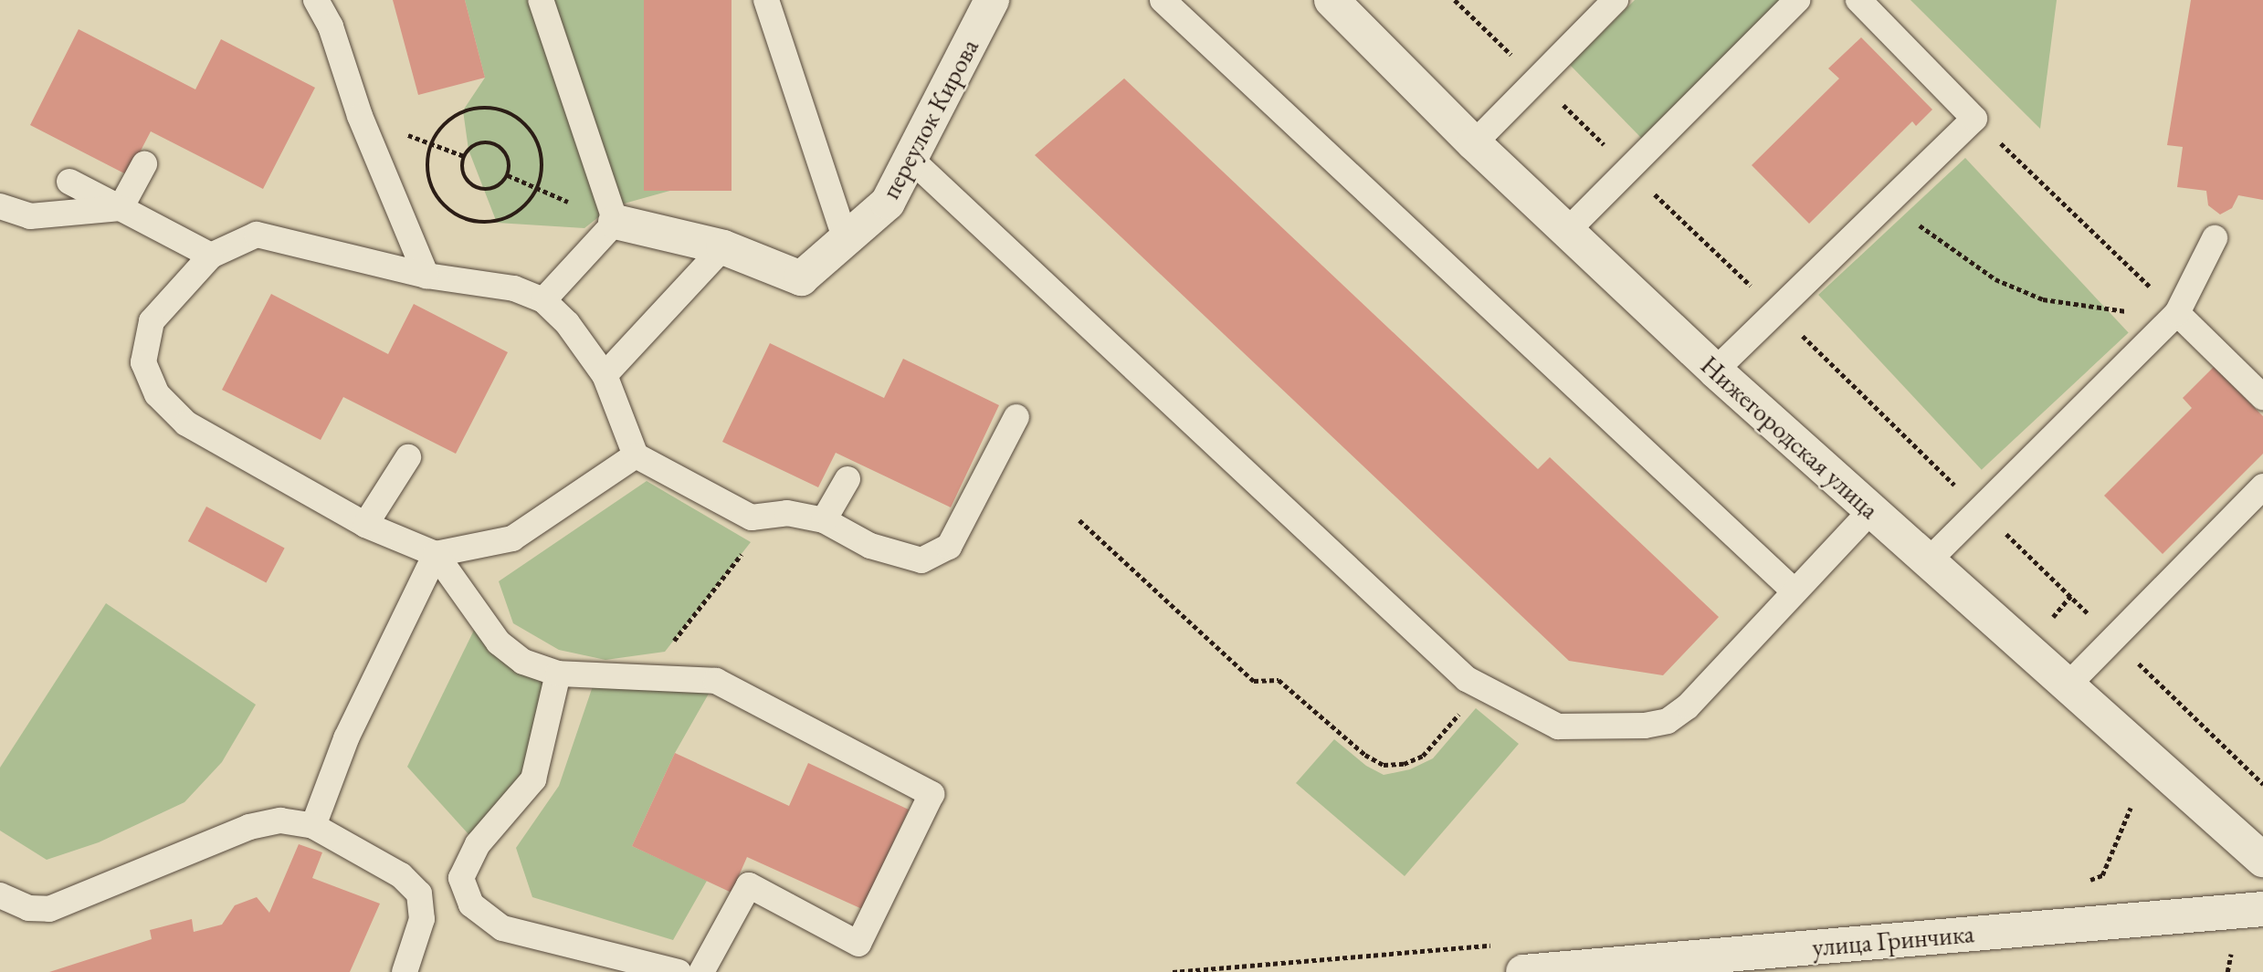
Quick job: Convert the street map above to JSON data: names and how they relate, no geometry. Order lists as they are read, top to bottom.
{
  "streets": {
    "street": ["переулок Кирова", "Нижегородская улица", "улица Гринчика"]
  }
}
